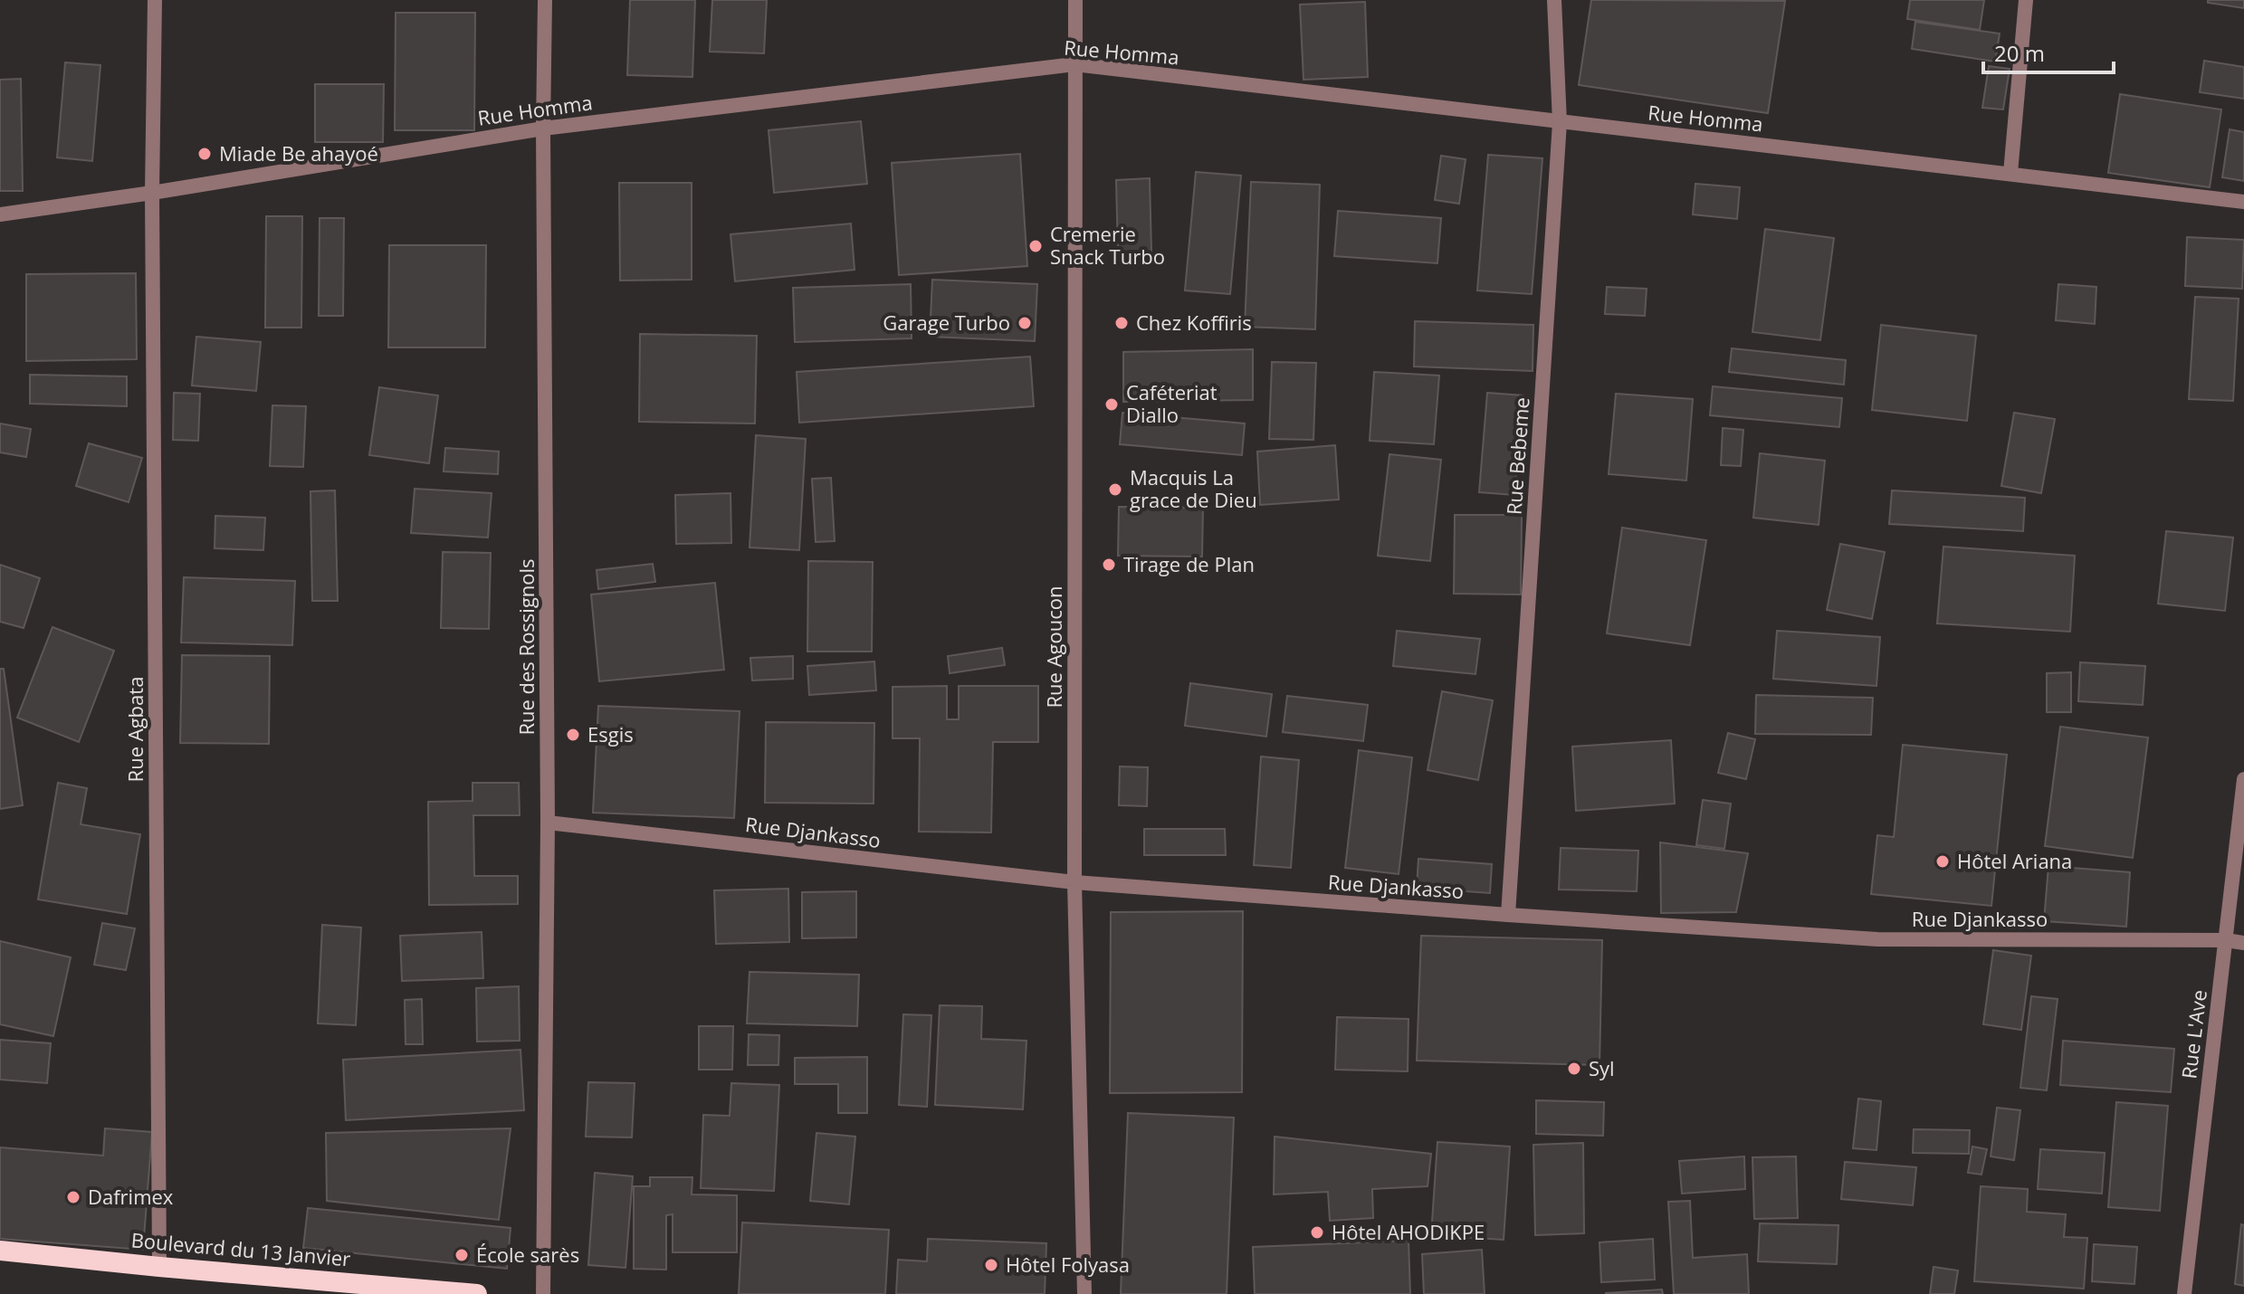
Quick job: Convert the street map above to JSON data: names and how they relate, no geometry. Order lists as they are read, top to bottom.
{
  "streets": {
    "highway": ["Boulevard du 13 Janvier"],
    "street": [
      "Rue Homma",
      "Rue Bebeme",
      "Rue des Rossignols",
      "Rue Agoucon",
      "Rue Agbata",
      "Rue Djankasso",
      "Rue L'Ave"
    ]
  },
  "crossings": [
    ["Rue Homma", "Rue Bebeme"],
    ["Rue Homma", "Rue des Rossignols"],
    ["Rue Homma", "Rue Agoucon"],
    ["Rue Homma", "Rue Agbata"],
    ["Rue Bebeme", "Rue Djankasso"],
    ["Rue des Rossignols", "Rue Djankasso"],
    ["Rue Agoucon", "Rue Djankasso"],
    ["Rue Agbata", "Boulevard du 13 Janvier"],
    ["Rue Djankasso", "Rue L'Ave"]
  ],
  "places": [
    "Miade Be ahayoé",
    "Cremerie Snack Turbo",
    "Garage Turbo",
    "Chez Koffiris",
    "Caféteriat Diallo",
    "Macquis La grace de Dieu",
    "Tirage de Plan",
    "Esgis",
    "Hôtel Ariana",
    "Syl",
    "Dafrimex",
    "Hôtel AHODIKPE",
    "École sarès",
    "Hôtel Folyasa"
  ],
  "scale_bar": "20 m"
}
